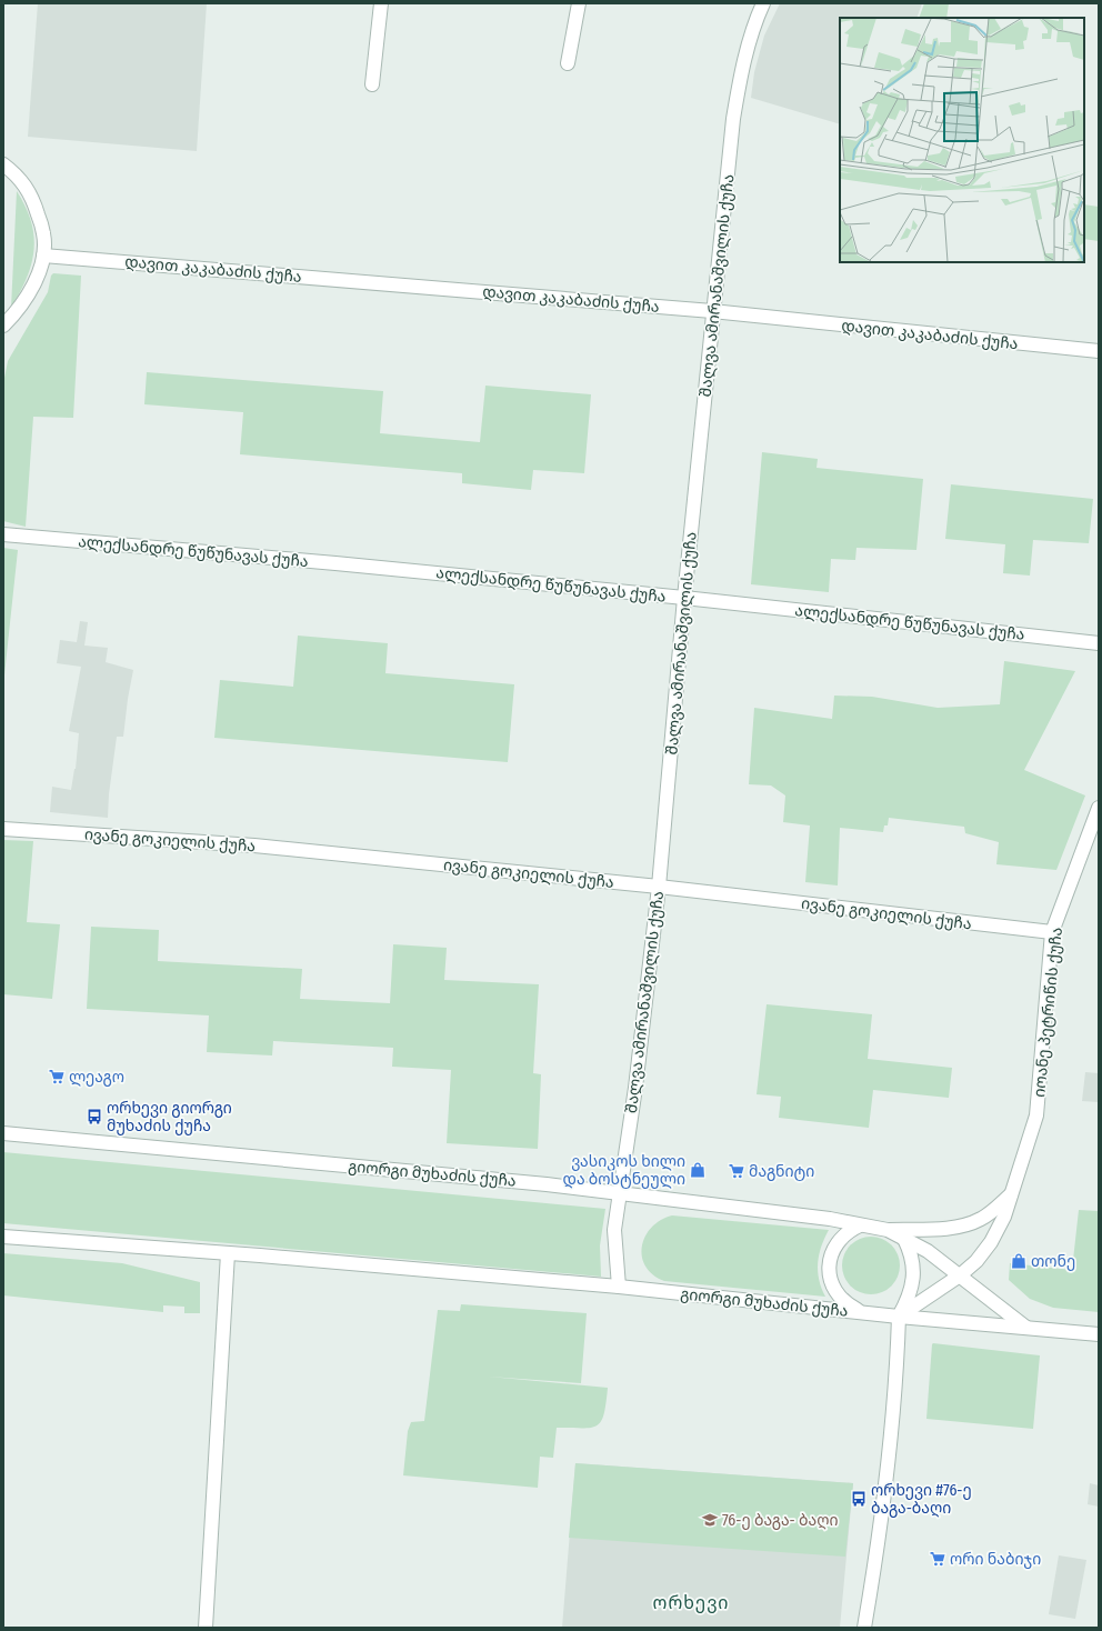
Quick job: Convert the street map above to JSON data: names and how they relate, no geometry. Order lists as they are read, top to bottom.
{
  "streets": {
    "street": [
      "დავით კაკაბაძის ქუჩა",
      "შალვა ამირანაშვილის ქუჩა",
      "ალექსანდრე წუწუნავას ქუჩა",
      "ივანე გოკიელის ქუჩა",
      "იოანე პეტრიწის ქუჩა",
      "გიორგი მუხაძის ქუჩა"
    ]
  },
  "crossings": [
    ["დავით კაკაბაძის ქუჩა", "შალვა ამირანაშვილის ქუჩა"],
    ["შალვა ამირანაშვილის ქუჩა", "ალექსანდრე წუწუნავას ქუჩა"],
    ["შალვა ამირანაშვილის ქუჩა", "ივანე გოკიელის ქუჩა"],
    ["შალვა ამირანაშვილის ქუჩა", "გიორგი მუხაძის ქუჩა"],
    ["ივანე გოკიელის ქუჩა", "იოანე პეტრიწის ქუჩა"],
    ["იოანე პეტრიწის ქუჩა", "გიორგი მუხაძის ქუჩა"]
  ],
  "districts": ["ორხევი"],
  "places": {
    "supermarket": ["ლეაგო", "მაგნიტი", "ორი ნაბიჯი"],
    "bus stop": ["ორხევი გიორგი მუხაძის ქუჩა", "ორხევი #76-ე ბაგა-ბაღი"],
    "shop": ["ვასიკოს ხილი და ბოსტნეული", "თონე"],
    "school or university": ["76-ე ბაგა- ბაღი"]
  }
}
